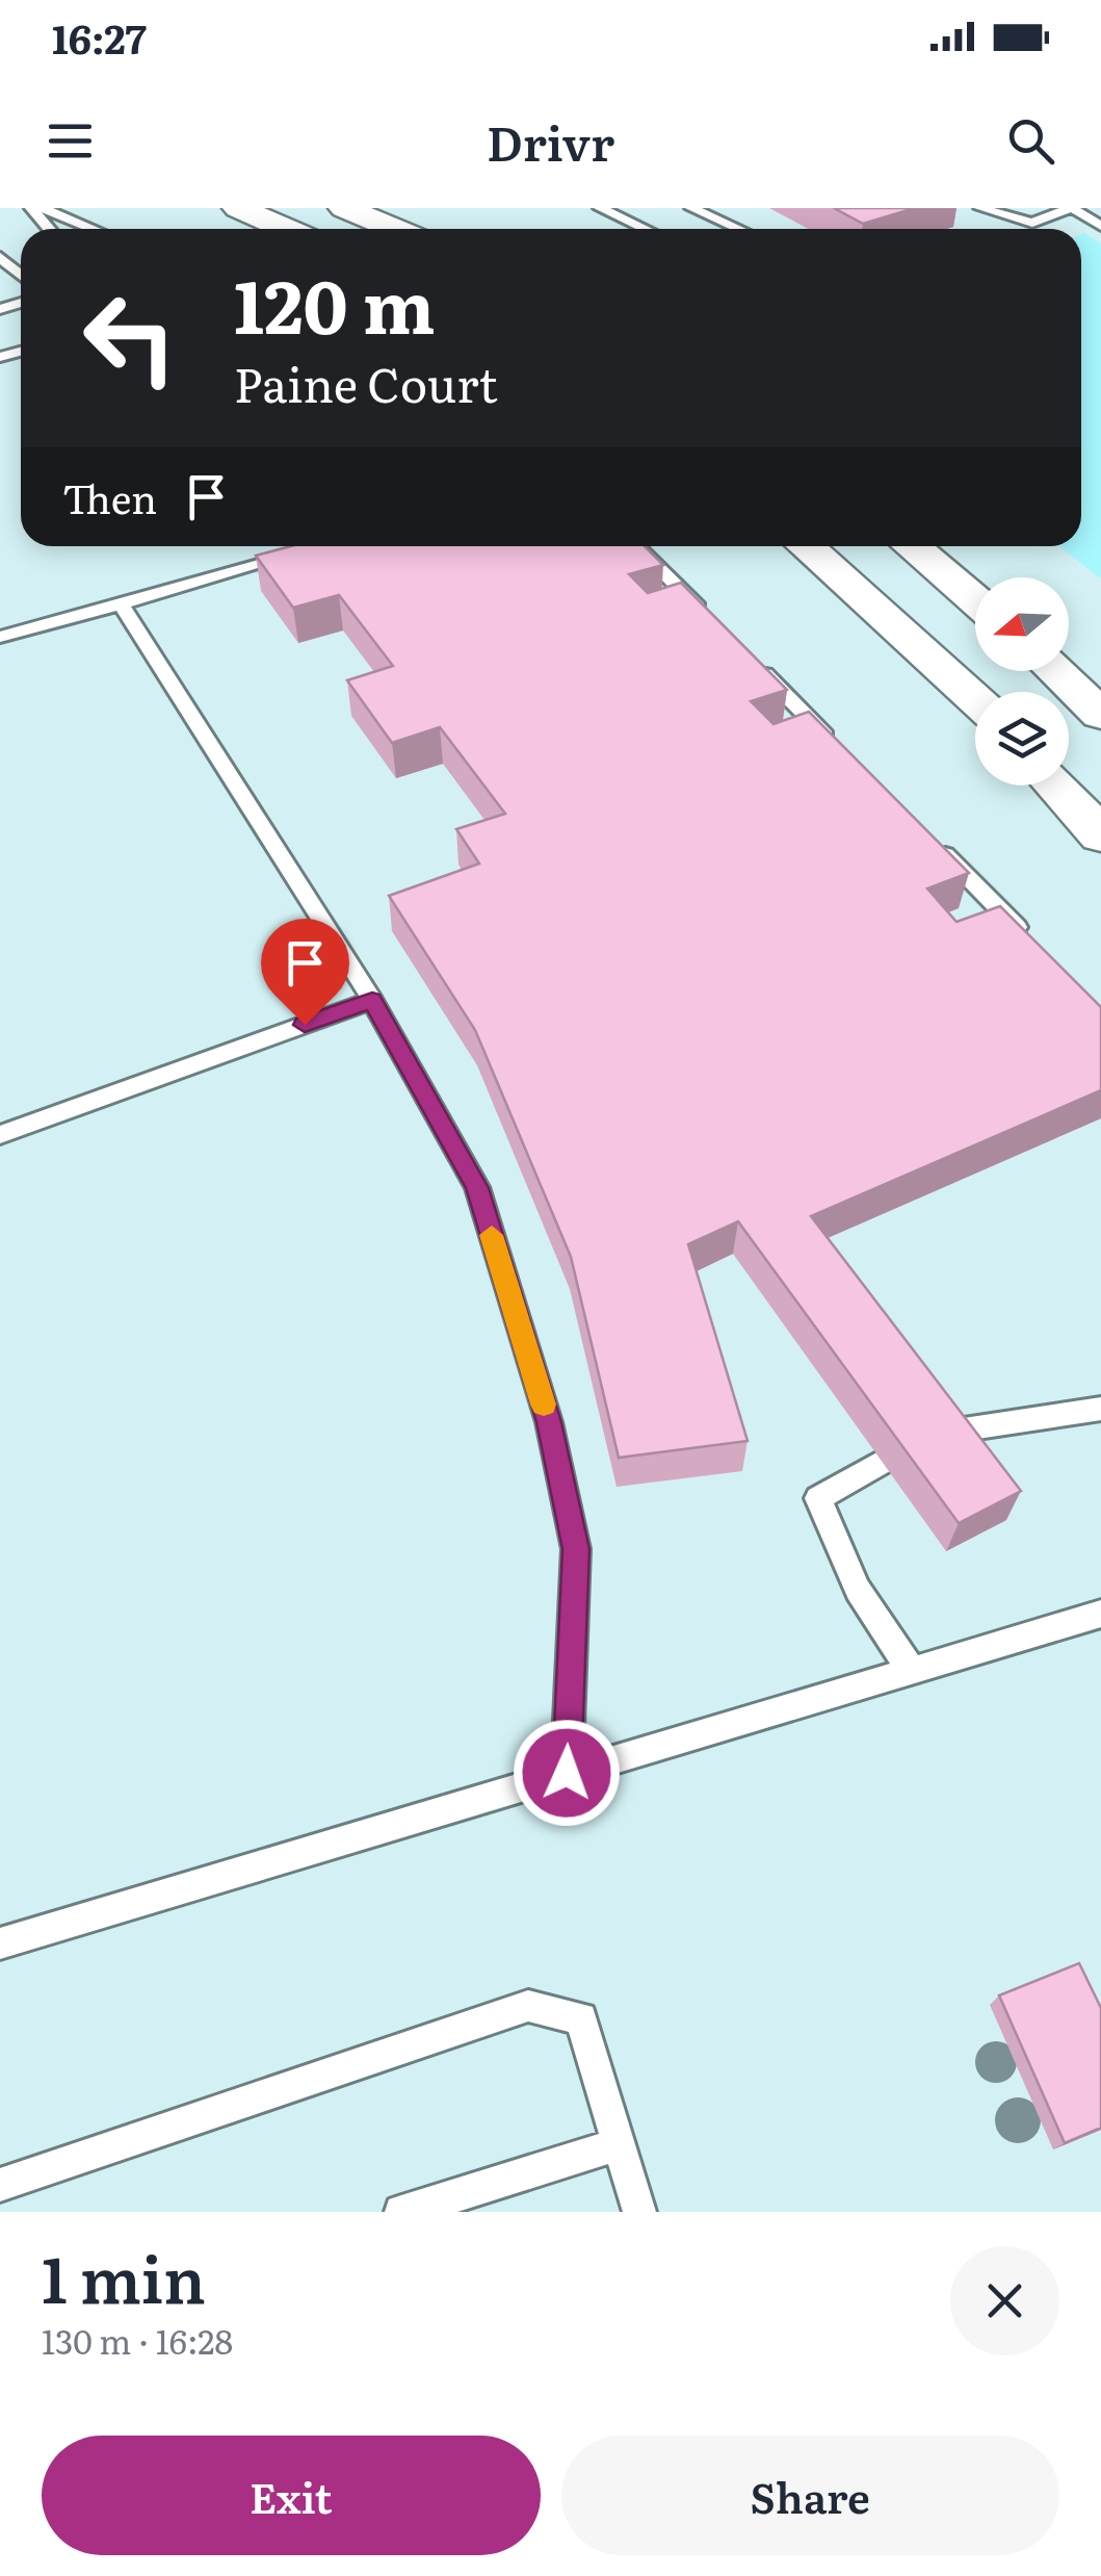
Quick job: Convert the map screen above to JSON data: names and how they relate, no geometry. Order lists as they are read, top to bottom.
{
  "north": "left",
  "page": {
    "status": "16:27",
    "header": "Drivr",
    "turn": ["120 m", "Paine Court"],
    "then": "Then",
    "heading": ["1 min", "130 m · 16:28"],
    "buttons": ["Exit", "Share"]
  }
}
